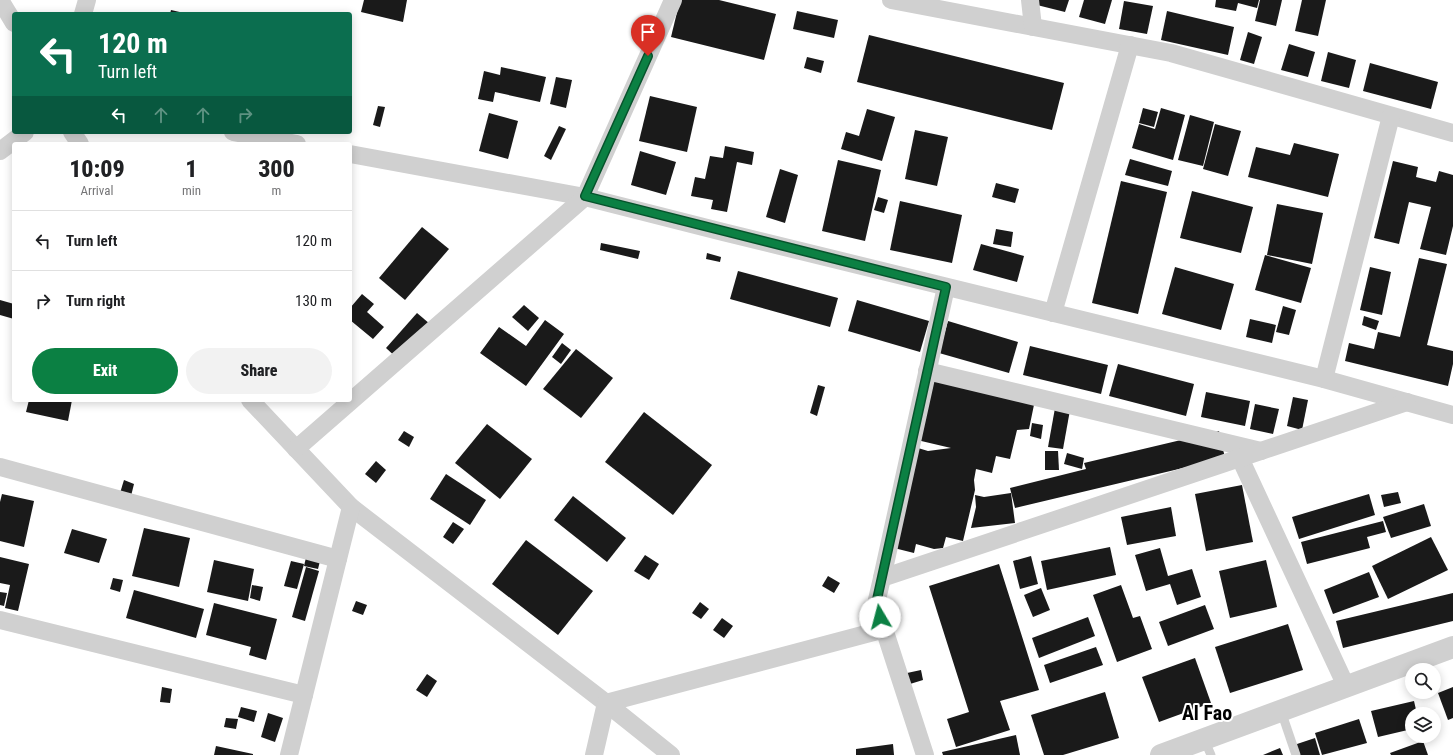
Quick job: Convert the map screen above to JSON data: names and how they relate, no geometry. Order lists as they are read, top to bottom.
{
  "districts": ["Al Fao"],
  "page": {
    "turn": ["120 m", "Turn left"],
    "eta": [
      "10:09",
      "Arrival",
      "1",
      "min",
      "300",
      "m"
    ],
    "list": [
      {
        "name": "Turn left",
        "value": "120 m"
      },
      {
        "name": "Turn right",
        "value": "130 m"
      }
    ],
    "buttons": ["Exit", "Share"]
  }
}
